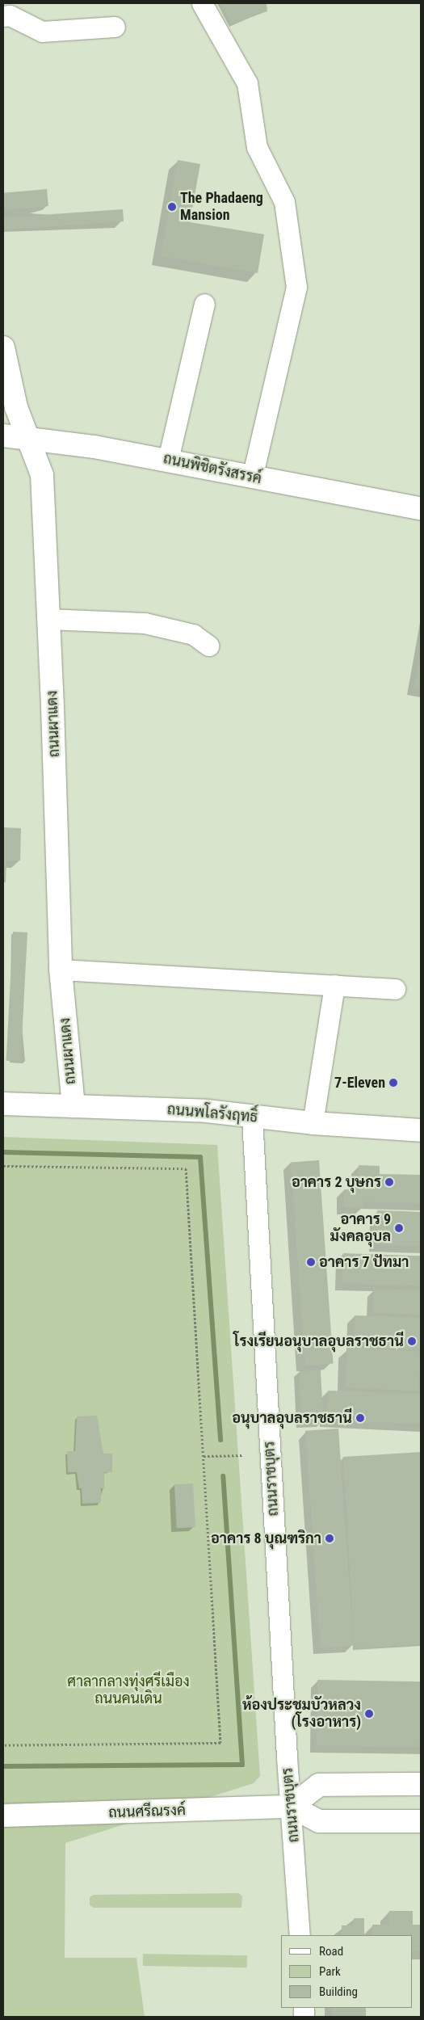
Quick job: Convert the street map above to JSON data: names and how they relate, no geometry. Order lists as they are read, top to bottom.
{
  "streets": {
    "street": [
      "ถนนพิชิตรังสรรค์",
      "ถนนผาแดง",
      "ถนนพโลรังฤทธิ์",
      "ถนนราชบุตร",
      "ถนนศรีณรงค์"
    ]
  },
  "crossings": [
    ["ถนนพิชิตรังสรรค์", "ถนนผาแดง"],
    ["ถนนผาแดง", "ถนนพโลรังฤทธิ์"],
    ["ถนนพโลรังฤทธิ์", "ถนนราชบุตร"],
    ["ถนนราชบุตร", "ถนนศรีณรงค์"]
  ],
  "parks": ["ศาลากลางทุ่งศรีเมือง ถนนคนเดิน"],
  "places": [
    "The Phadaeng Mansion",
    "7-Eleven",
    "อาคาร 2 บุษกร",
    "อาคาร 9 มังคลอุบล",
    "อาคาร 7 ปัทมา",
    "โรงเรียนอนุบาลอุบลราชธานี",
    "อนุบาลอุบลราชธานี",
    "อาคาร 8 บุณฑริกา",
    "ห้องประชุมบัวหลวง (โรงอาหาร)"
  ],
  "legend": ["Road", "Park", "Building"]
}
